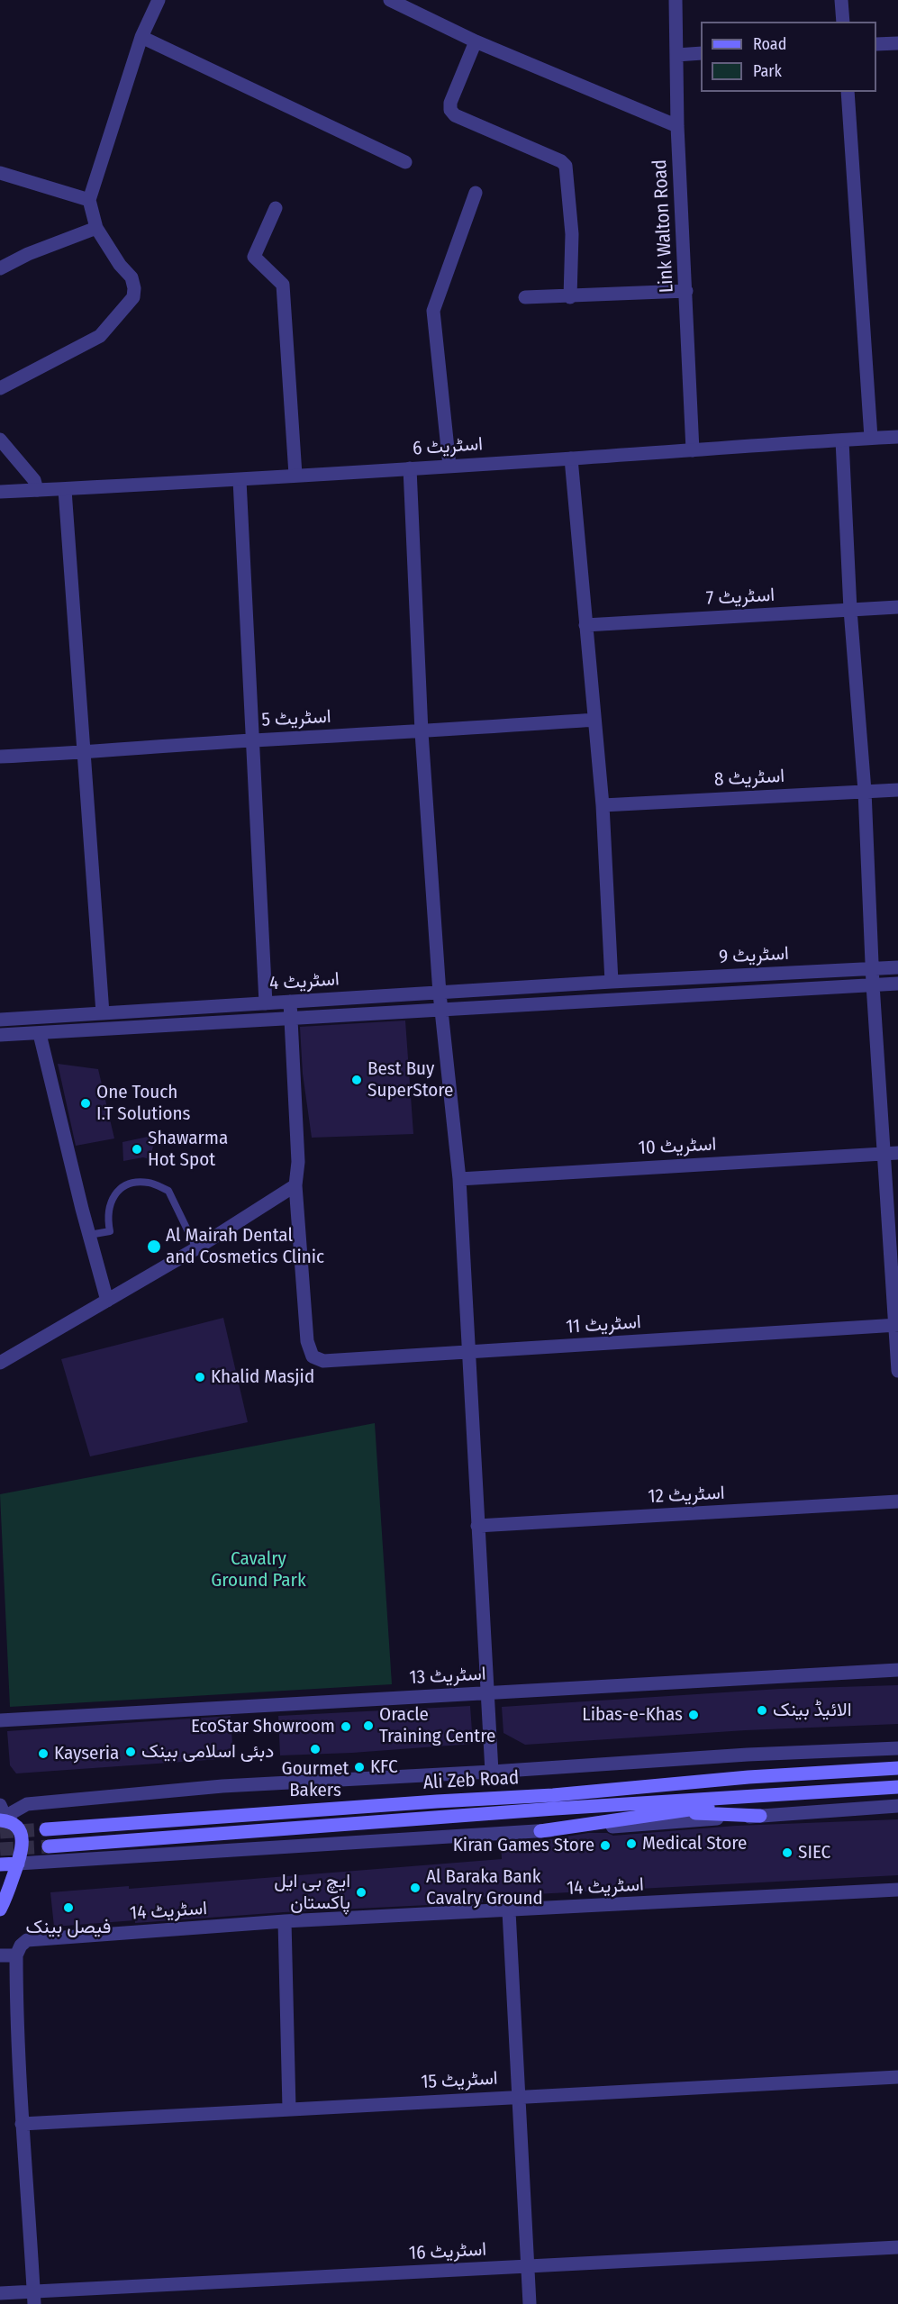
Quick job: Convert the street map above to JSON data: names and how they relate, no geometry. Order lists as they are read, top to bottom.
{
  "streets": {
    "main road": ["Ali Zeb Road"],
    "street": [
      "Link Walton Road",
      "اسٹریٹ 6",
      "اسٹریٹ 7",
      "اسٹریٹ 5",
      "اسٹریٹ 8",
      "اسٹریٹ 9",
      "اسٹریٹ 4",
      "اسٹریٹ 10",
      "اسٹریٹ 11",
      "اسٹریٹ 12",
      "اسٹریٹ 13",
      "اسٹریٹ 14",
      "اسٹریٹ 15",
      "اسٹریٹ 16"
    ]
  },
  "crossings": [
    ["Link Walton Road", "اسٹریٹ 6"],
    ["اسٹریٹ 9", "اسٹریٹ 4"]
  ],
  "parks": ["Cavalry Ground Park"],
  "places": [
    "Best Buy SuperStore",
    "One Touch I.T Solutions",
    "Shawarma Hot Spot",
    "Al Mairah Dental and Cosmetics Clinic",
    "Khalid Masjid",
    "الائیڈ بینک",
    "Libas-e-Khas",
    "Oracle Training Centre",
    "EcoStar Showroom",
    "Gourmet Bakers",
    "دبئی اسلامی بینک",
    "Kayseria",
    "KFC",
    "Medical Store",
    "Kiran Games Store",
    "SIEC",
    "Al Baraka Bank Cavalry Ground",
    "ایچ بی ایل پاکستان",
    "فیصل بینک"
  ],
  "legend": ["Road", "Park"]
}
